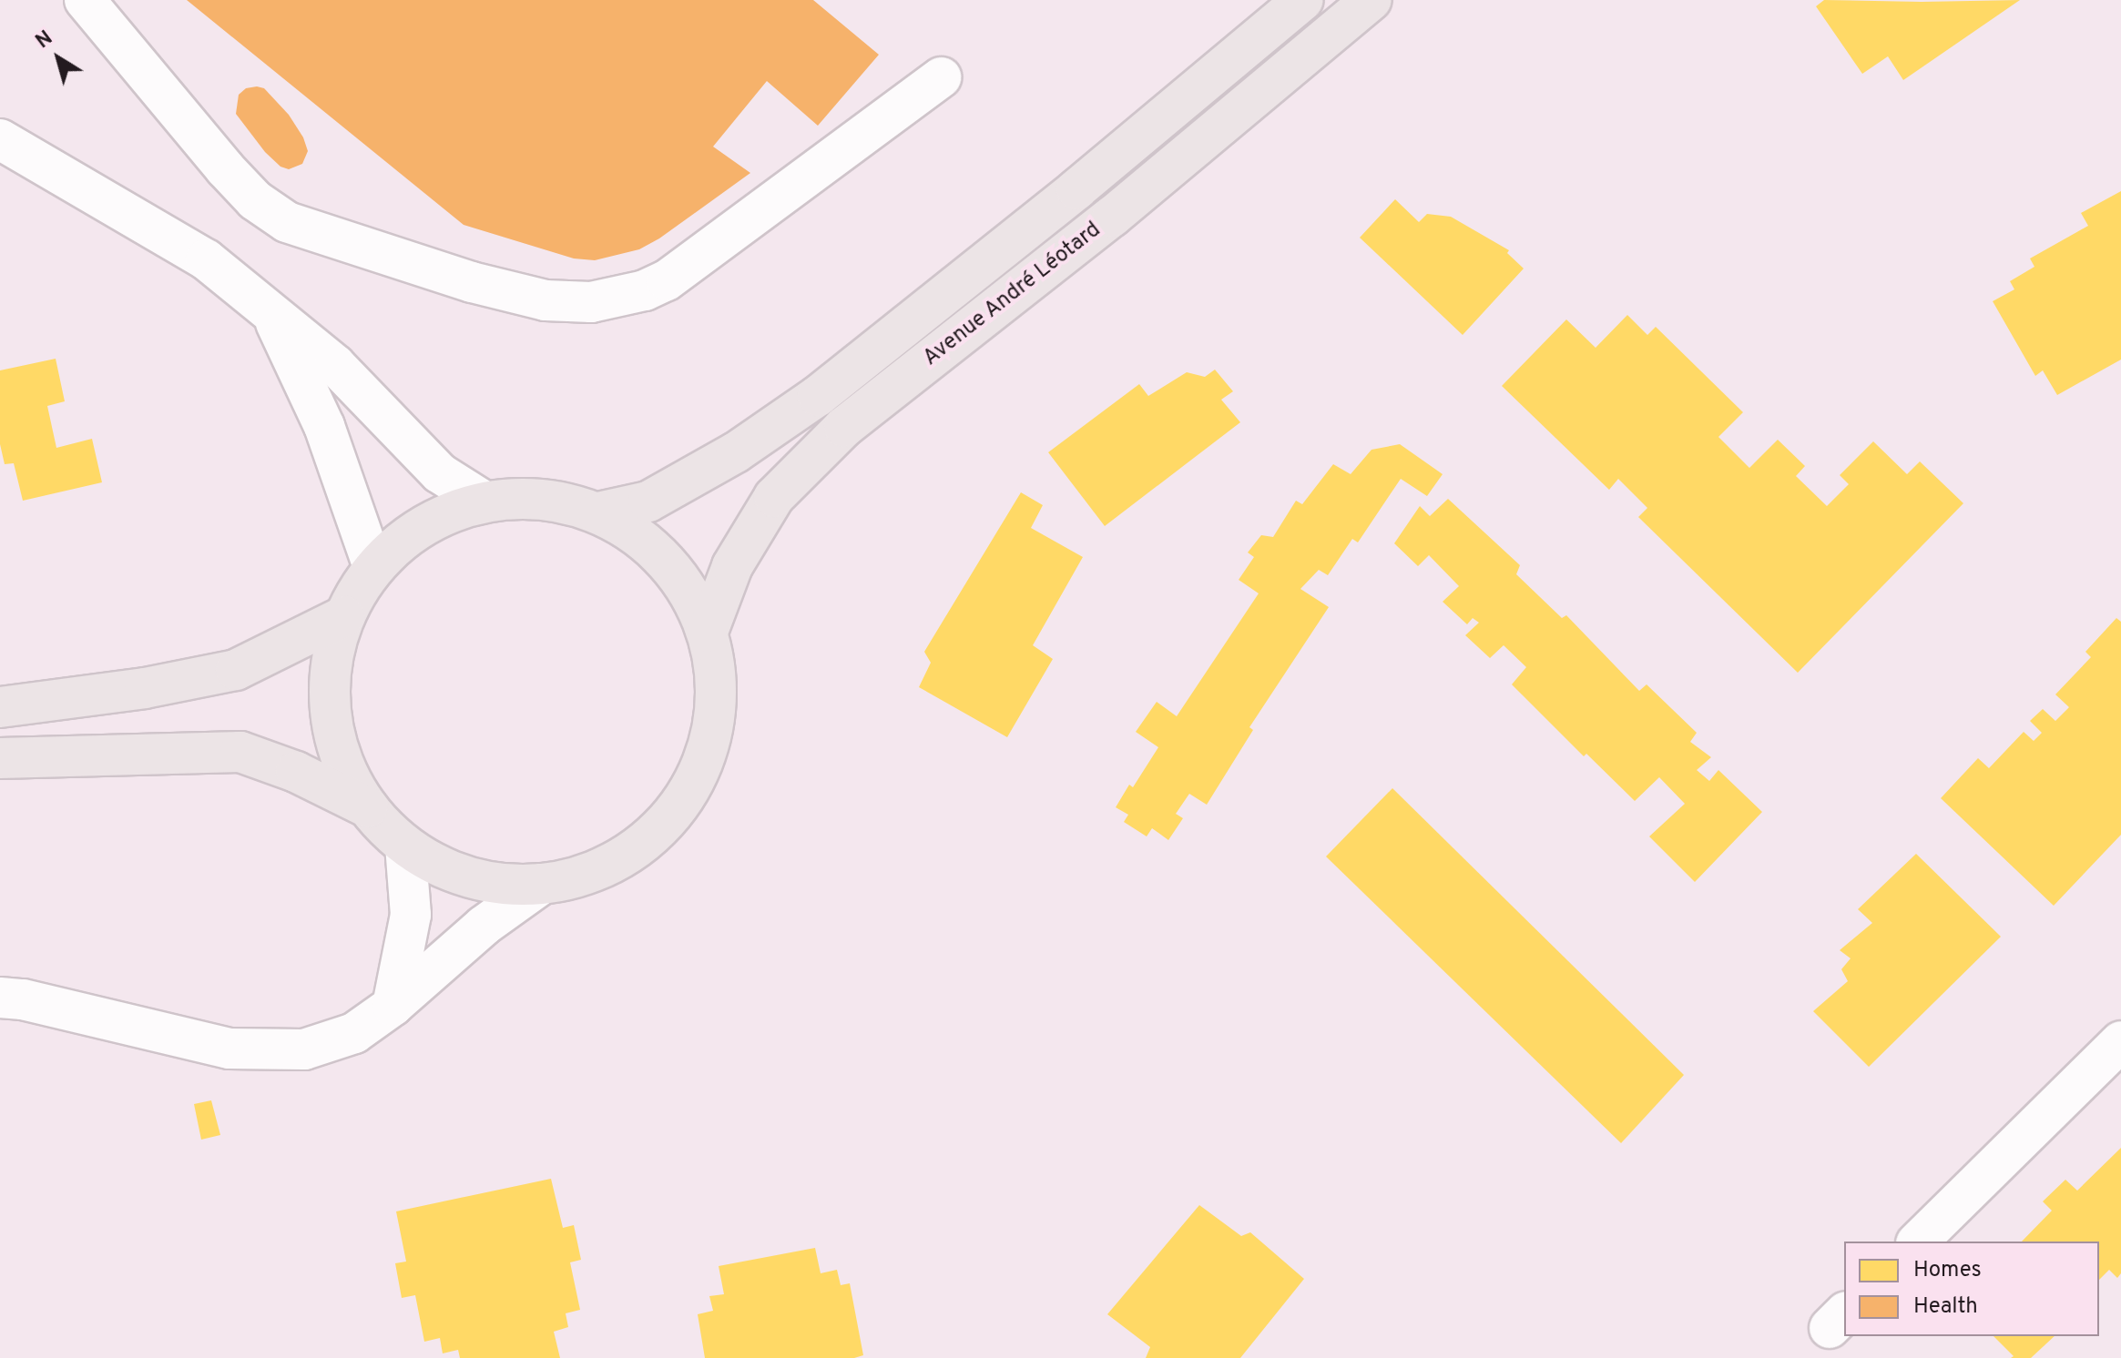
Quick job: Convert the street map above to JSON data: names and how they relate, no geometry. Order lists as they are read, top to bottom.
{
  "streets": {
    "main road": ["Avenue André Léotard"]
  },
  "legend": ["Homes", "Health"],
  "north": "top left"
}
